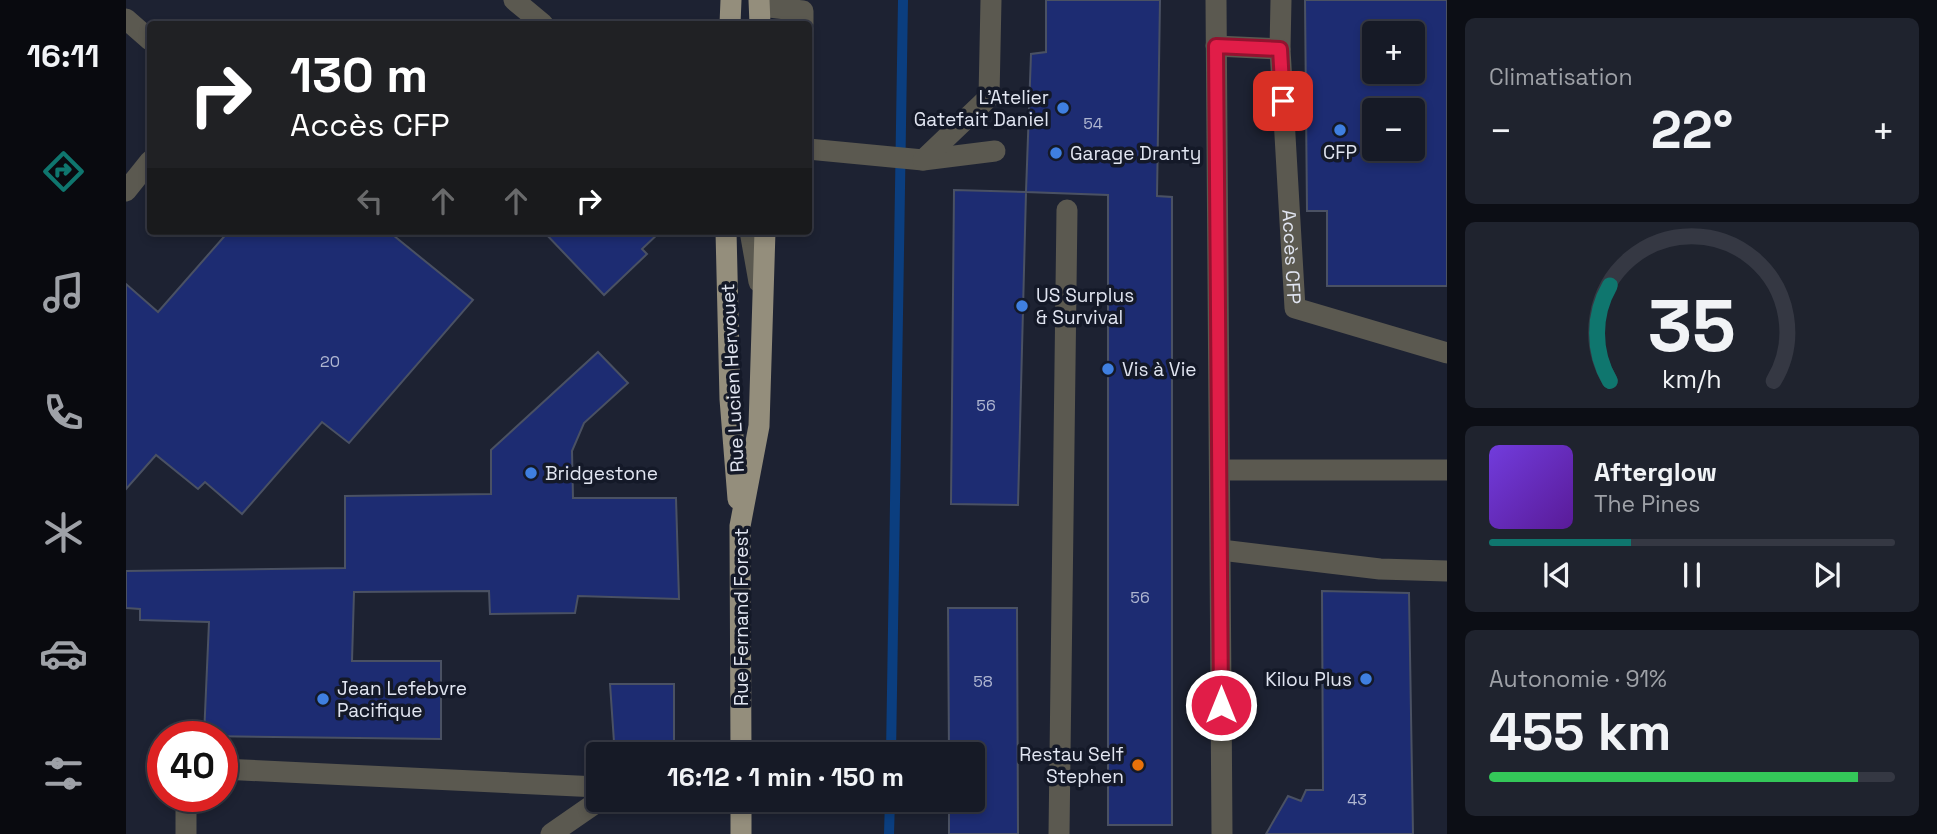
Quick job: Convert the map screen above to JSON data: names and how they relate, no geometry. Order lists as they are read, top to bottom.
{
  "streets": {
    "main road": ["Rue Lucien Hervouet", "Rue Fernand Forest"],
    "street": ["Accès CFP"]
  },
  "crossings": [
    ["Rue Lucien Hervouet", "Rue Fernand Forest"]
  ],
  "places": [
    "L'Atelier Gatefait Daniel",
    "CFP",
    "Garage Dranty",
    "US Surplus & Survival",
    "Vis à Vie",
    "Bridgestone",
    "Kilou Plus",
    "Jean Lefebvre Pacifique",
    "Restau Self Stephen"
  ],
  "house_numbers": [
    "54",
    "20",
    "56",
    "56",
    "58",
    "43"
  ],
  "page": {
    "tabs": "16:11",
    "tile": [
      "Climatisation",
      ["Autonomie · 91%", "455 km"]
    ],
    "map_buttons": ["+", "−"],
    "turn": ["130 m", "Accès CFP"],
    "heat": ["−", "22°", "+"],
    "song": ["Afterglow", "The Pines"],
    "limit": "40",
    "trip": "16:12 · 1 min · 150 m",
    "gauge": ["35", "km/h"]
  }
}
